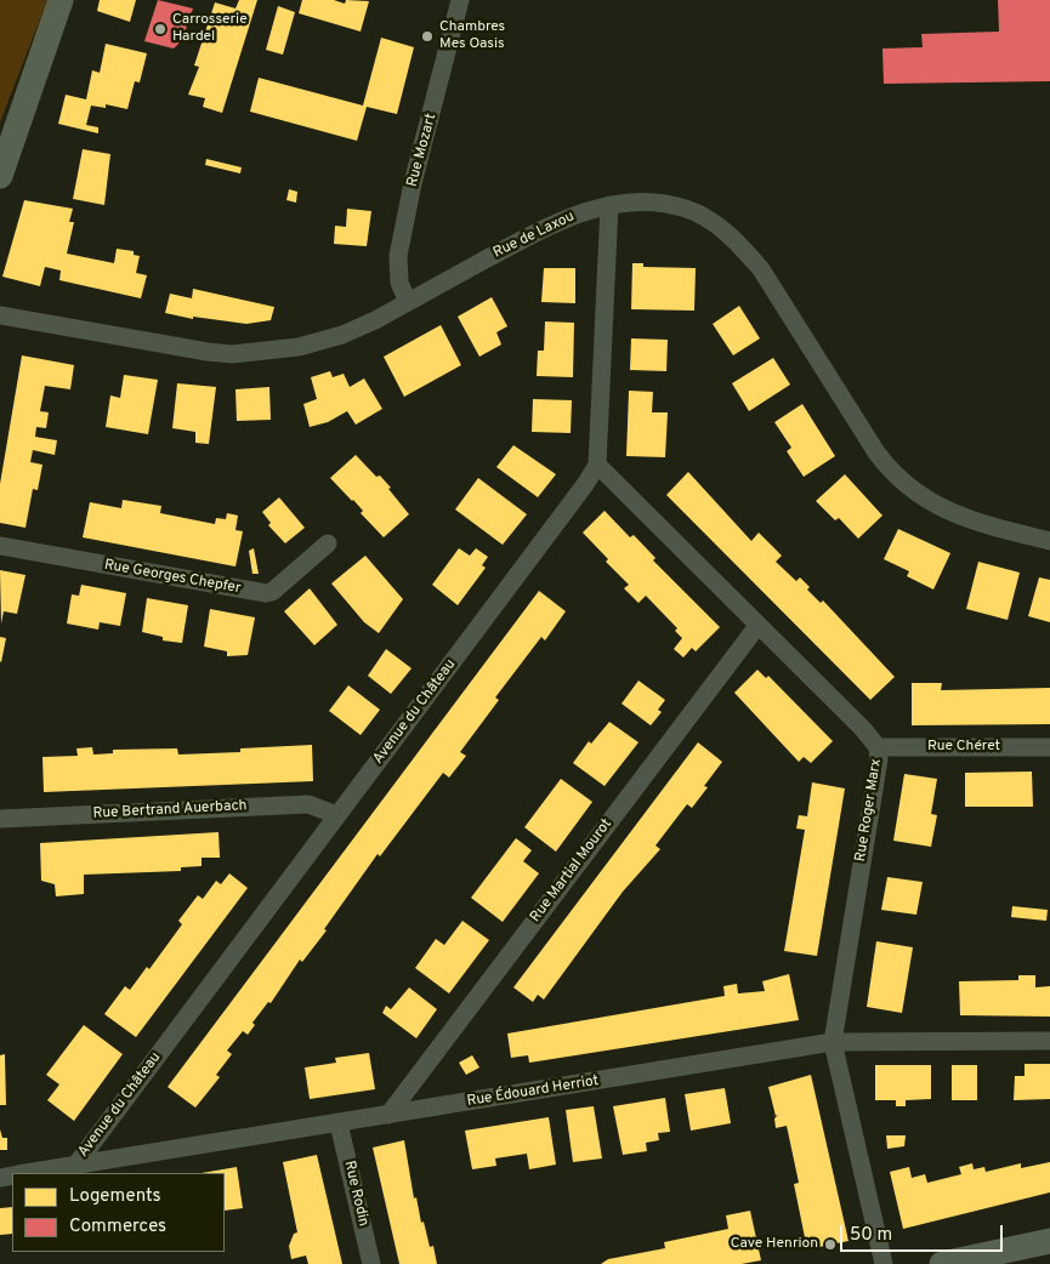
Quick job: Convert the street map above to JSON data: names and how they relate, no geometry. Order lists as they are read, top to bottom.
{
  "streets": {
    "street": [
      "Rue Mozart",
      "Rue de Laxou",
      "Rue Georges Chepfer",
      "Avenue du Château",
      "Rue Chéret",
      "Rue Bertrand Auerbach",
      "Rue Roger Marx",
      "Rue Martial Mourot",
      "Rue Édouard Herriot",
      "Rue Rodin"
    ]
  },
  "crossings": [
    ["Rue Mozart", "Rue de Laxou"],
    ["Avenue du Château", "Rue Bertrand Auerbach"],
    ["Avenue du Château", "Rue Roger Marx"],
    ["Avenue du Château", "Rue Édouard Herriot"],
    ["Rue Chéret", "Rue Roger Marx"],
    ["Rue Roger Marx", "Rue Martial Mourot"],
    ["Rue Roger Marx", "Rue Édouard Herriot"],
    ["Rue Martial Mourot", "Rue Édouard Herriot"],
    ["Rue Édouard Herriot", "Rue Rodin"]
  ],
  "places": ["Carrosserie Hardel", "Chambres Mes Oasis", "Cave Henrion"],
  "legend": ["Logements", "Commerces"],
  "scale_bar": "50 m"
}
